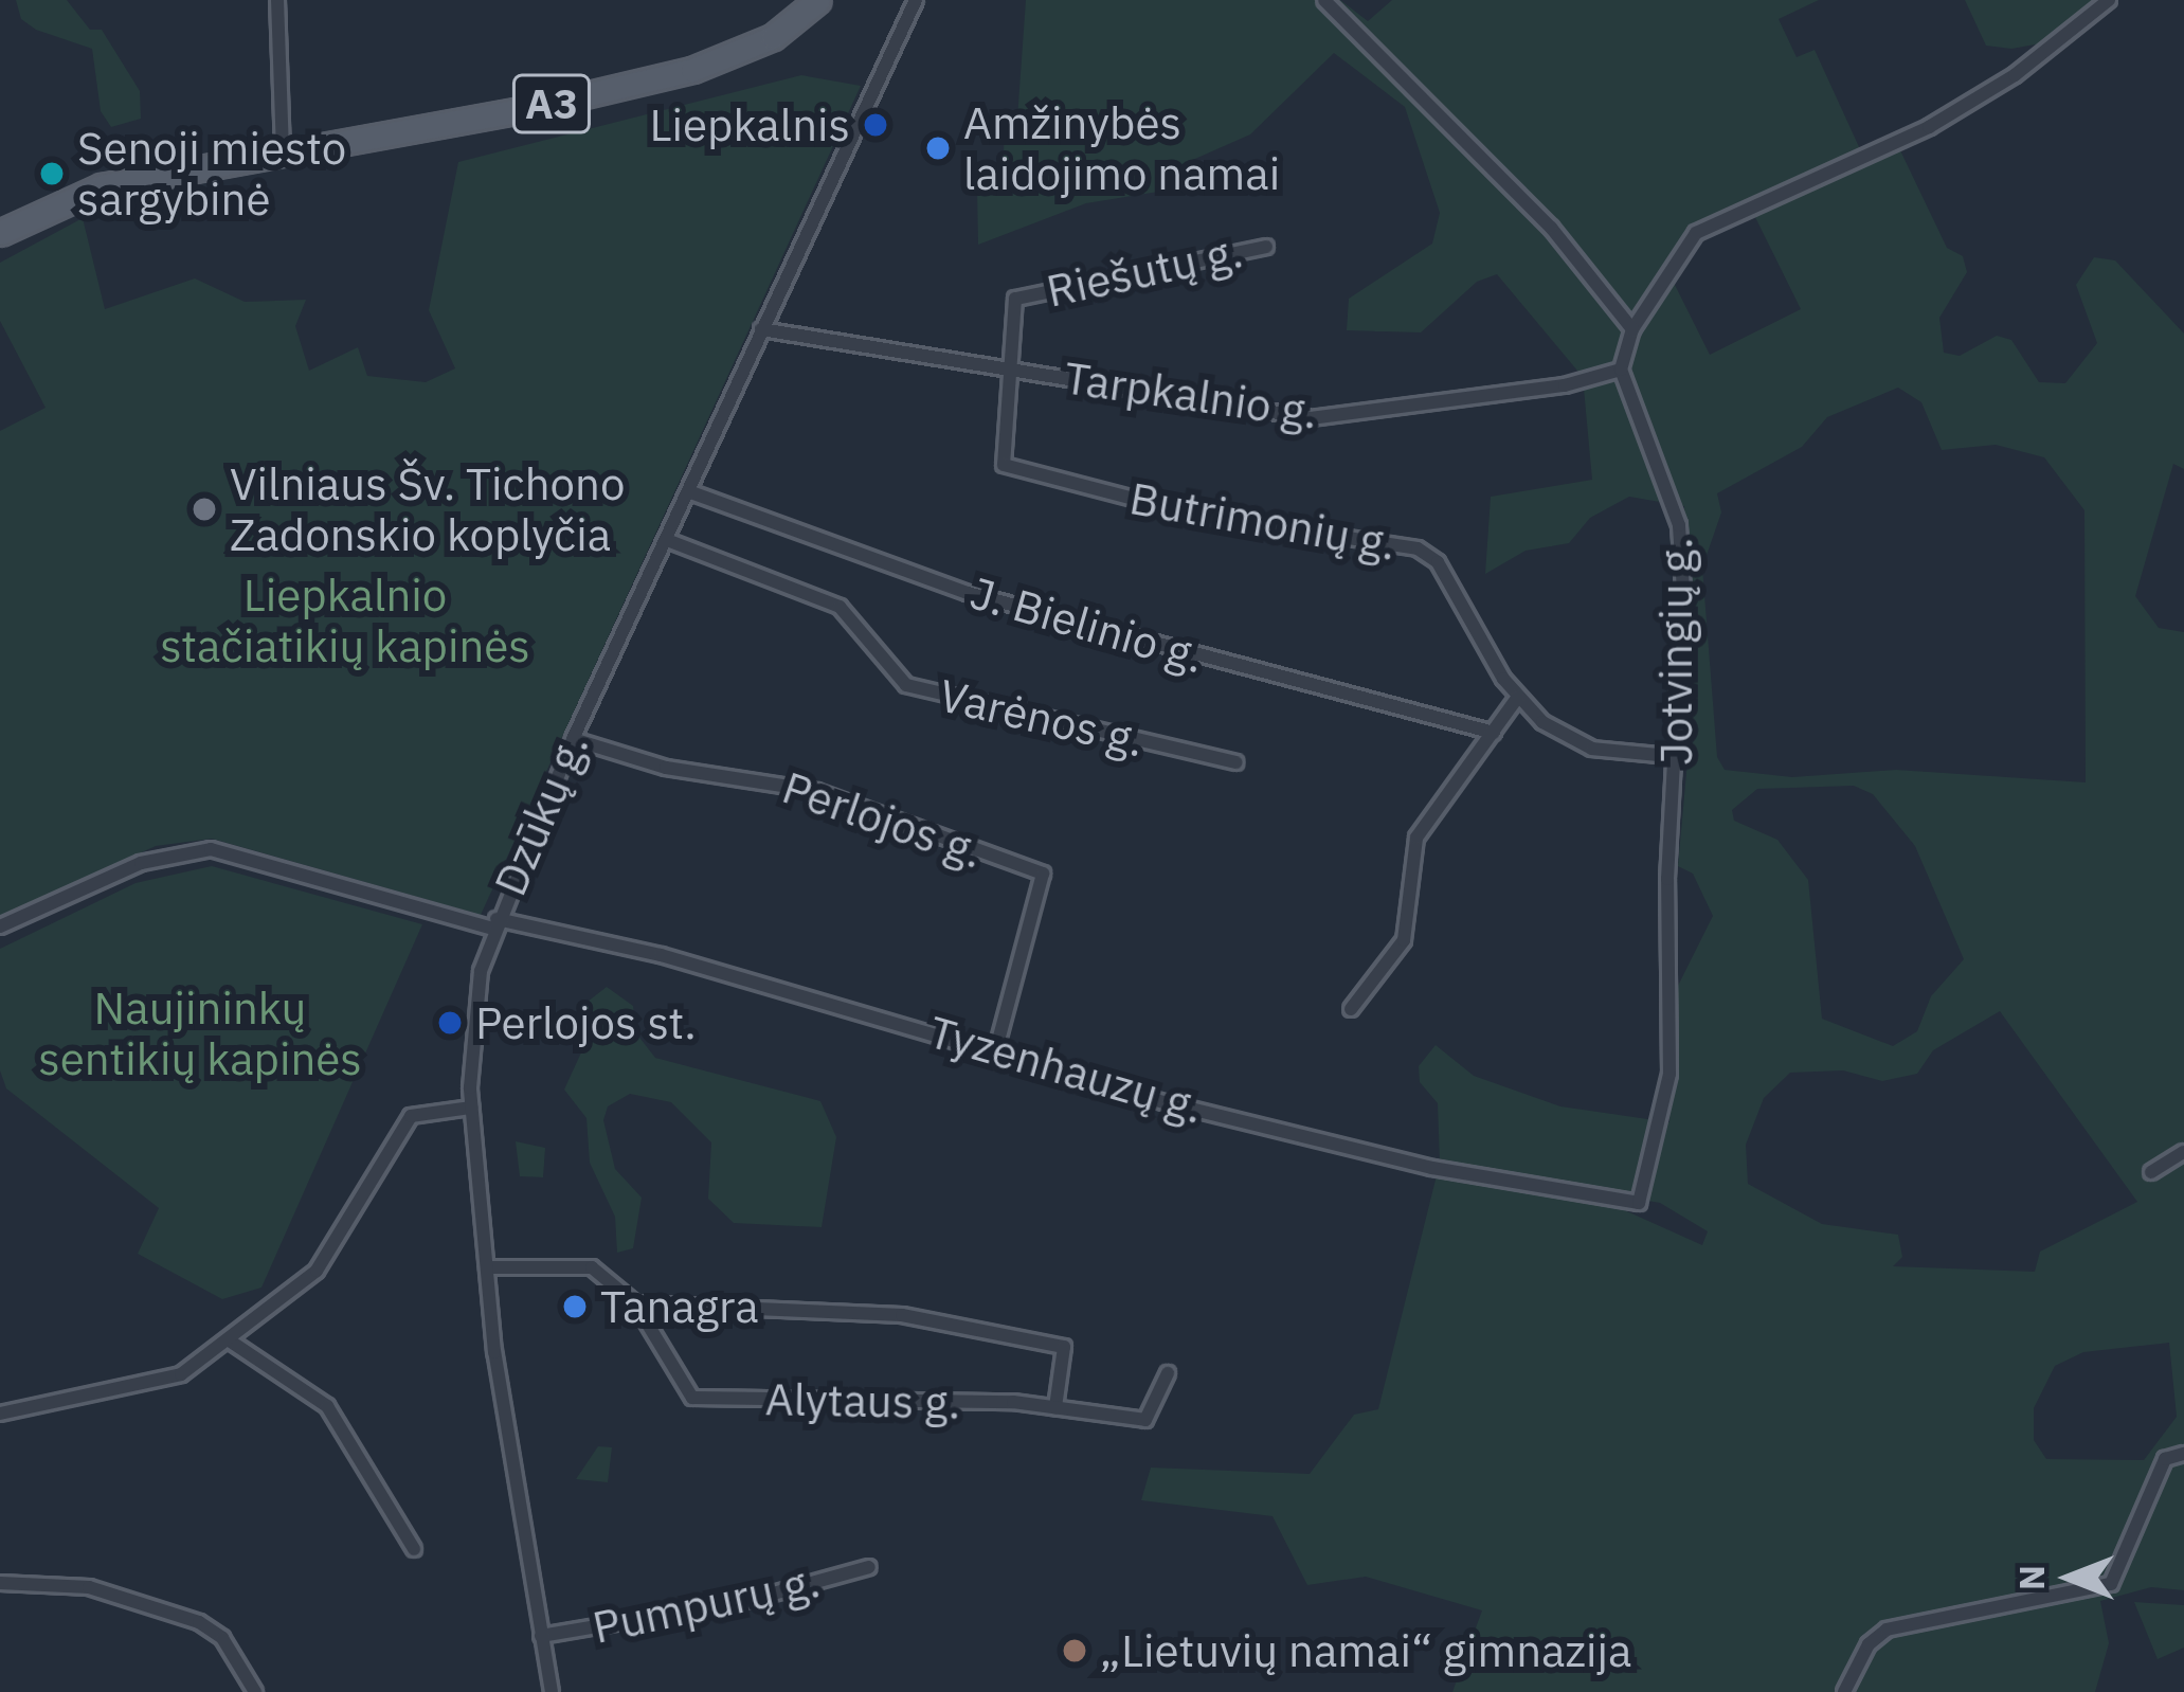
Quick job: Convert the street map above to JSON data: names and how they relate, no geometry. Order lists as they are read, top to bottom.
{
  "streets": {
    "main road": ["A3"],
    "street": [
      "Riešutų g.",
      "Tarpkalnio g.",
      "Butrimonių g.",
      "J. Bielinio g.",
      "Jotvingių g.",
      "Varėnos g.",
      "Dzūkų g.",
      "Perlojos g.",
      "Tyzenhauzų g.",
      "Alytaus g.",
      "Pumpurų g."
    ]
  },
  "crossings": [
    ["Riešutų g.", "Tarpkalnio g."],
    ["Riešutų g.", "Butrimonių g."],
    ["Tarpkalnio g.", "Butrimonių g."],
    ["Tarpkalnio g.", "Jotvingių g."],
    ["Tarpkalnio g.", "Dzūkų g."],
    ["Butrimonių g.", "Jotvingių g."],
    ["J. Bielinio g.", "Dzūkų g."],
    ["Jotvingių g.", "Tyzenhauzų g."],
    ["Varėnos g.", "Dzūkų g."],
    ["Dzūkų g.", "Perlojos g."],
    ["Dzūkų g.", "Tyzenhauzų g."],
    ["Dzūkų g.", "Pumpurų g."],
    ["Perlojos g.", "Tyzenhauzų g."]
  ],
  "parks": ["Liepkalnio stačiatikių kapinės", "Naujininkų sentikių kapinės"],
  "places": [
    "Liepkalnis",
    "Amžinybės laidojimo namai",
    "Senoji miesto sargybinė",
    "Vilniaus Šv. Tichono Zadonskio koplyčia",
    "Perlojos st.",
    "Tanagra",
    "„Lietuvių namai“ gimnazija"
  ],
  "north": "left"
}
